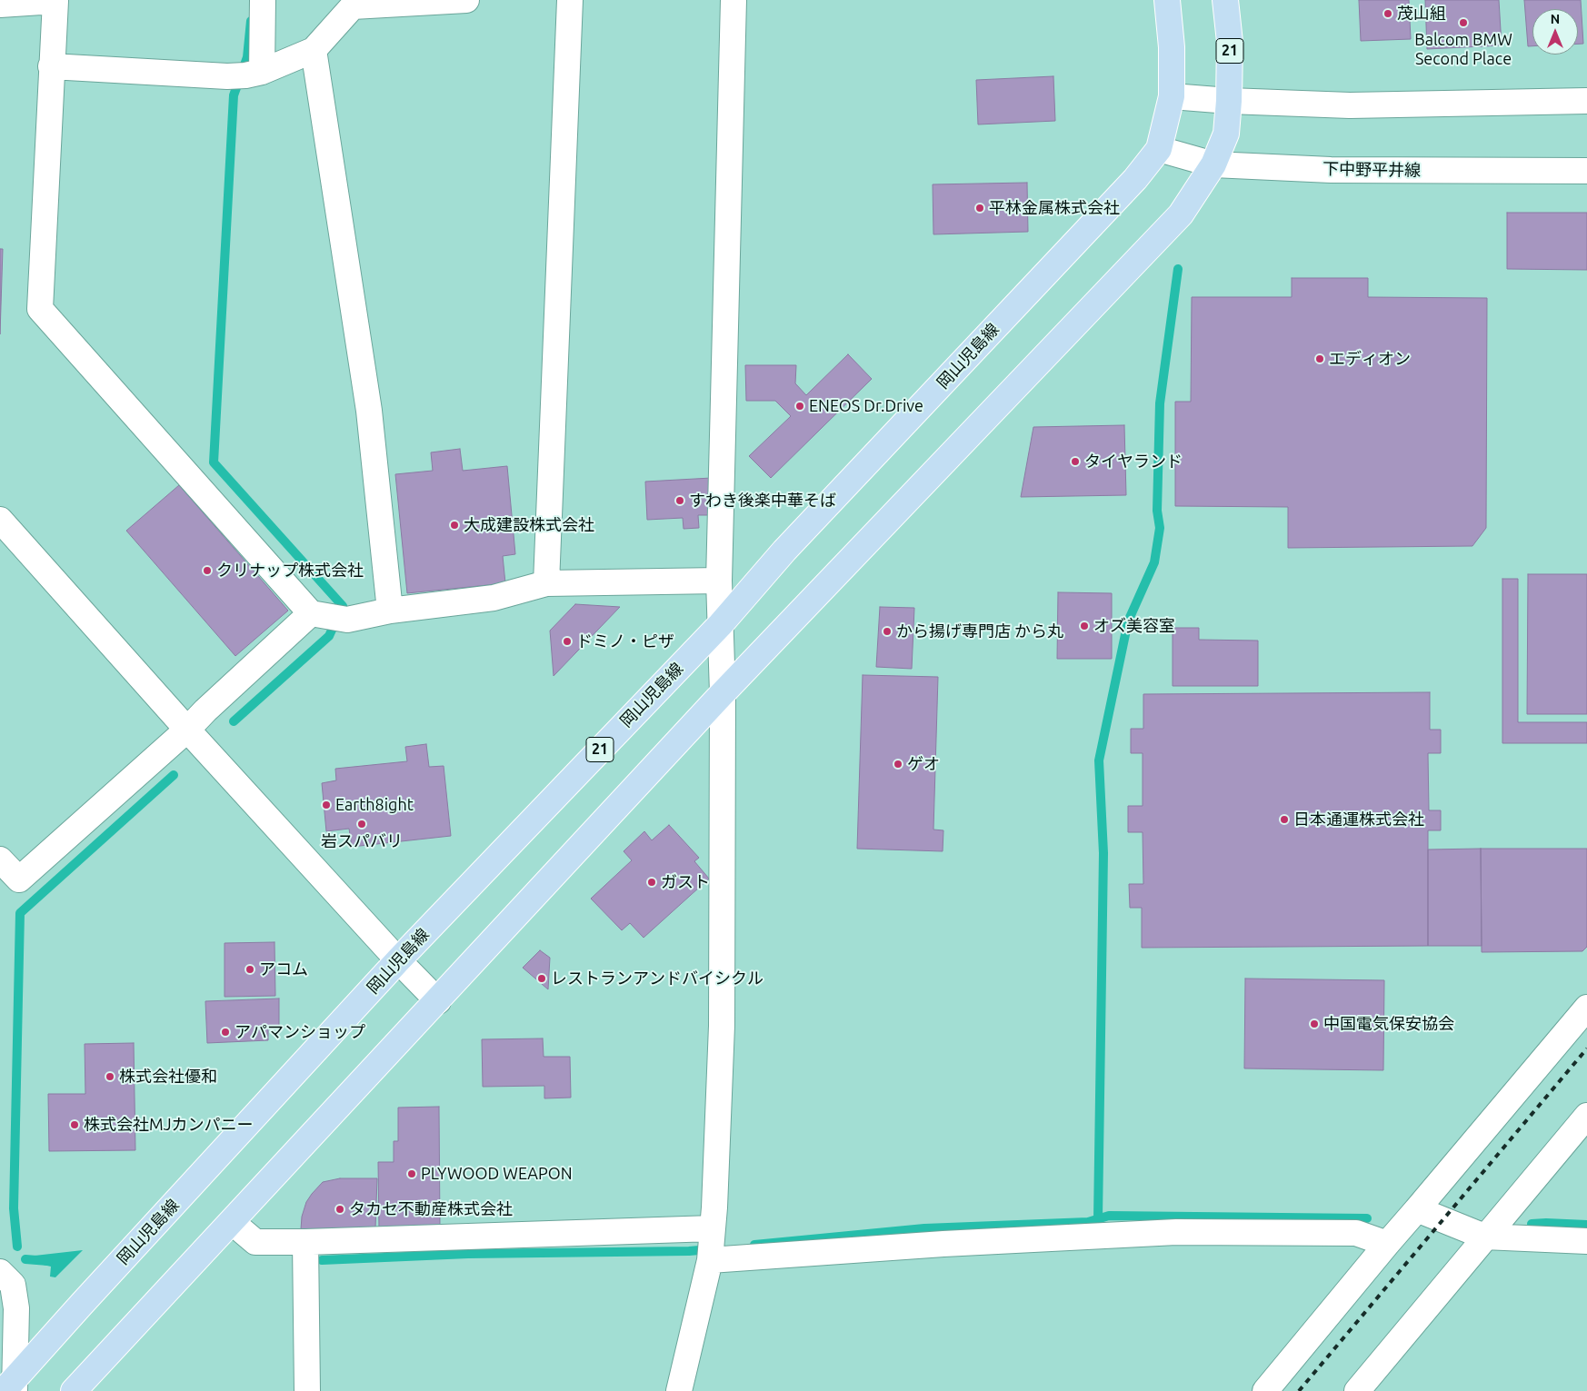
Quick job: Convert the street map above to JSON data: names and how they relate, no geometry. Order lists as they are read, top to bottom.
{
  "streets": {
    "main road": ["21", "岡山児島線"],
    "street": ["下中野平井線"]
  },
  "crossings": [
    ["21", "下中野平井線"],
    ["下中野平井線", "岡山児島線"]
  ],
  "places": [
    "茂山組",
    "Balcom BMW Second Place",
    "平林金属株式会社",
    "エディオン",
    "ENEOS Dr.Drive",
    "タイヤランド",
    "すわき後楽中華そば",
    "大成建設株式会社",
    "クリナップ株式会社",
    "オズ美容室",
    "から揚げ専門店 から丸",
    "ドミノ・ピザ",
    "ゲオ",
    "Earth8ight",
    "日本通運株式会社",
    "岩スパバリ",
    "ガスト",
    "アコム",
    "レストランアンドバイシクル",
    "中国電気保安協会",
    "アパマンショップ",
    "株式会社優和",
    "株式会社MJカンパニー",
    "PLYWOOD WEAPON",
    "タカセ不動産株式会社"
  ],
  "north": "top"
}
